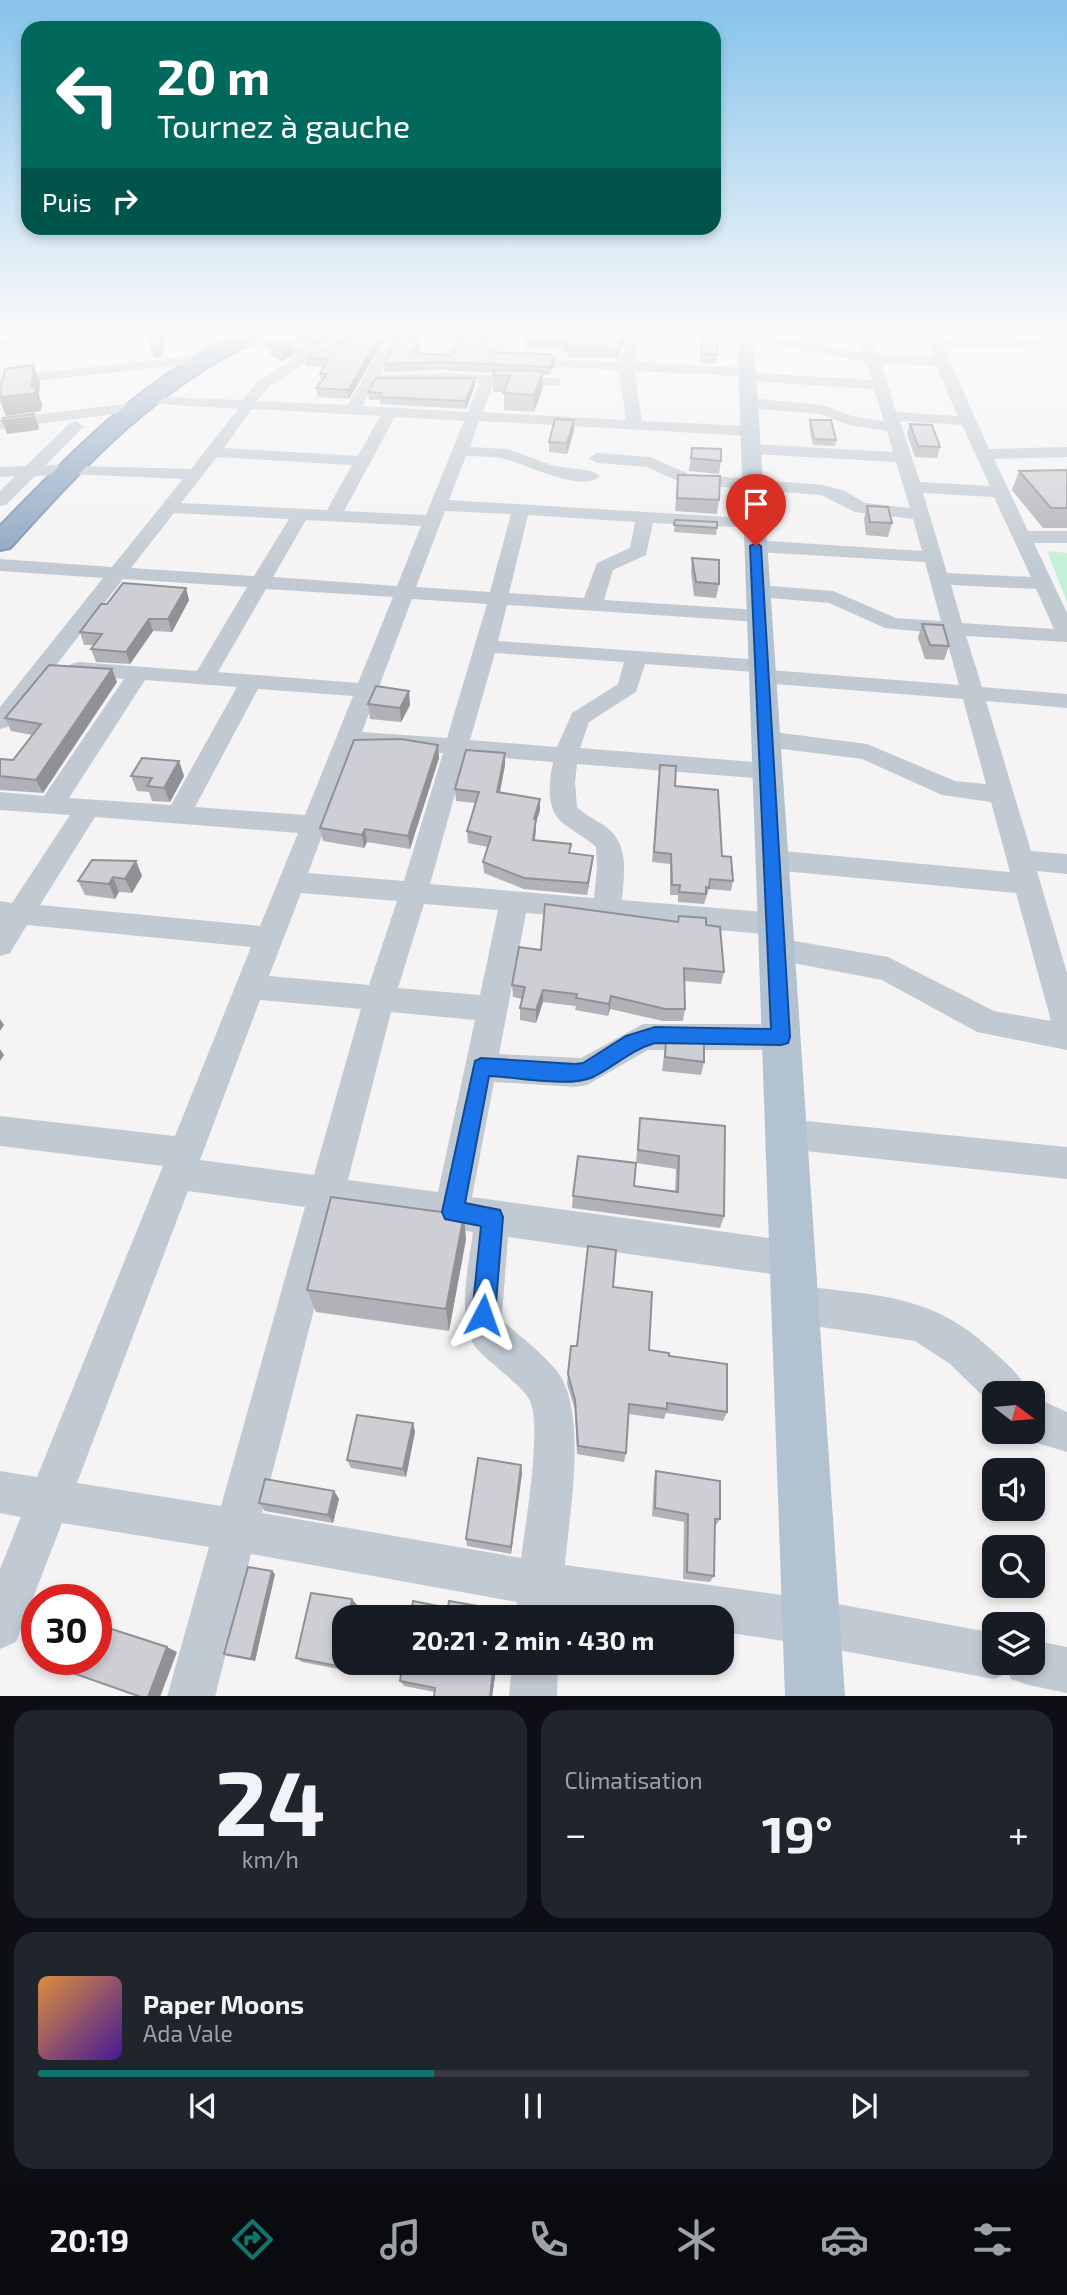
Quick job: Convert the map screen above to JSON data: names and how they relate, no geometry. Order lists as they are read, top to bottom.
{
  "north": "right",
  "page": {
    "turn": ["20 m", "Tournez à gauche"],
    "then": "Puis",
    "limit": "30",
    "trip": "20:21 · 2 min · 430 m",
    "tile": [
      ["24", "km/h"],
      "Climatisation"
    ],
    "heat": ["−", "19°", "+"],
    "song": ["Paper Moons", "Ada Vale"],
    "tabs": "20:19"
  }
}
